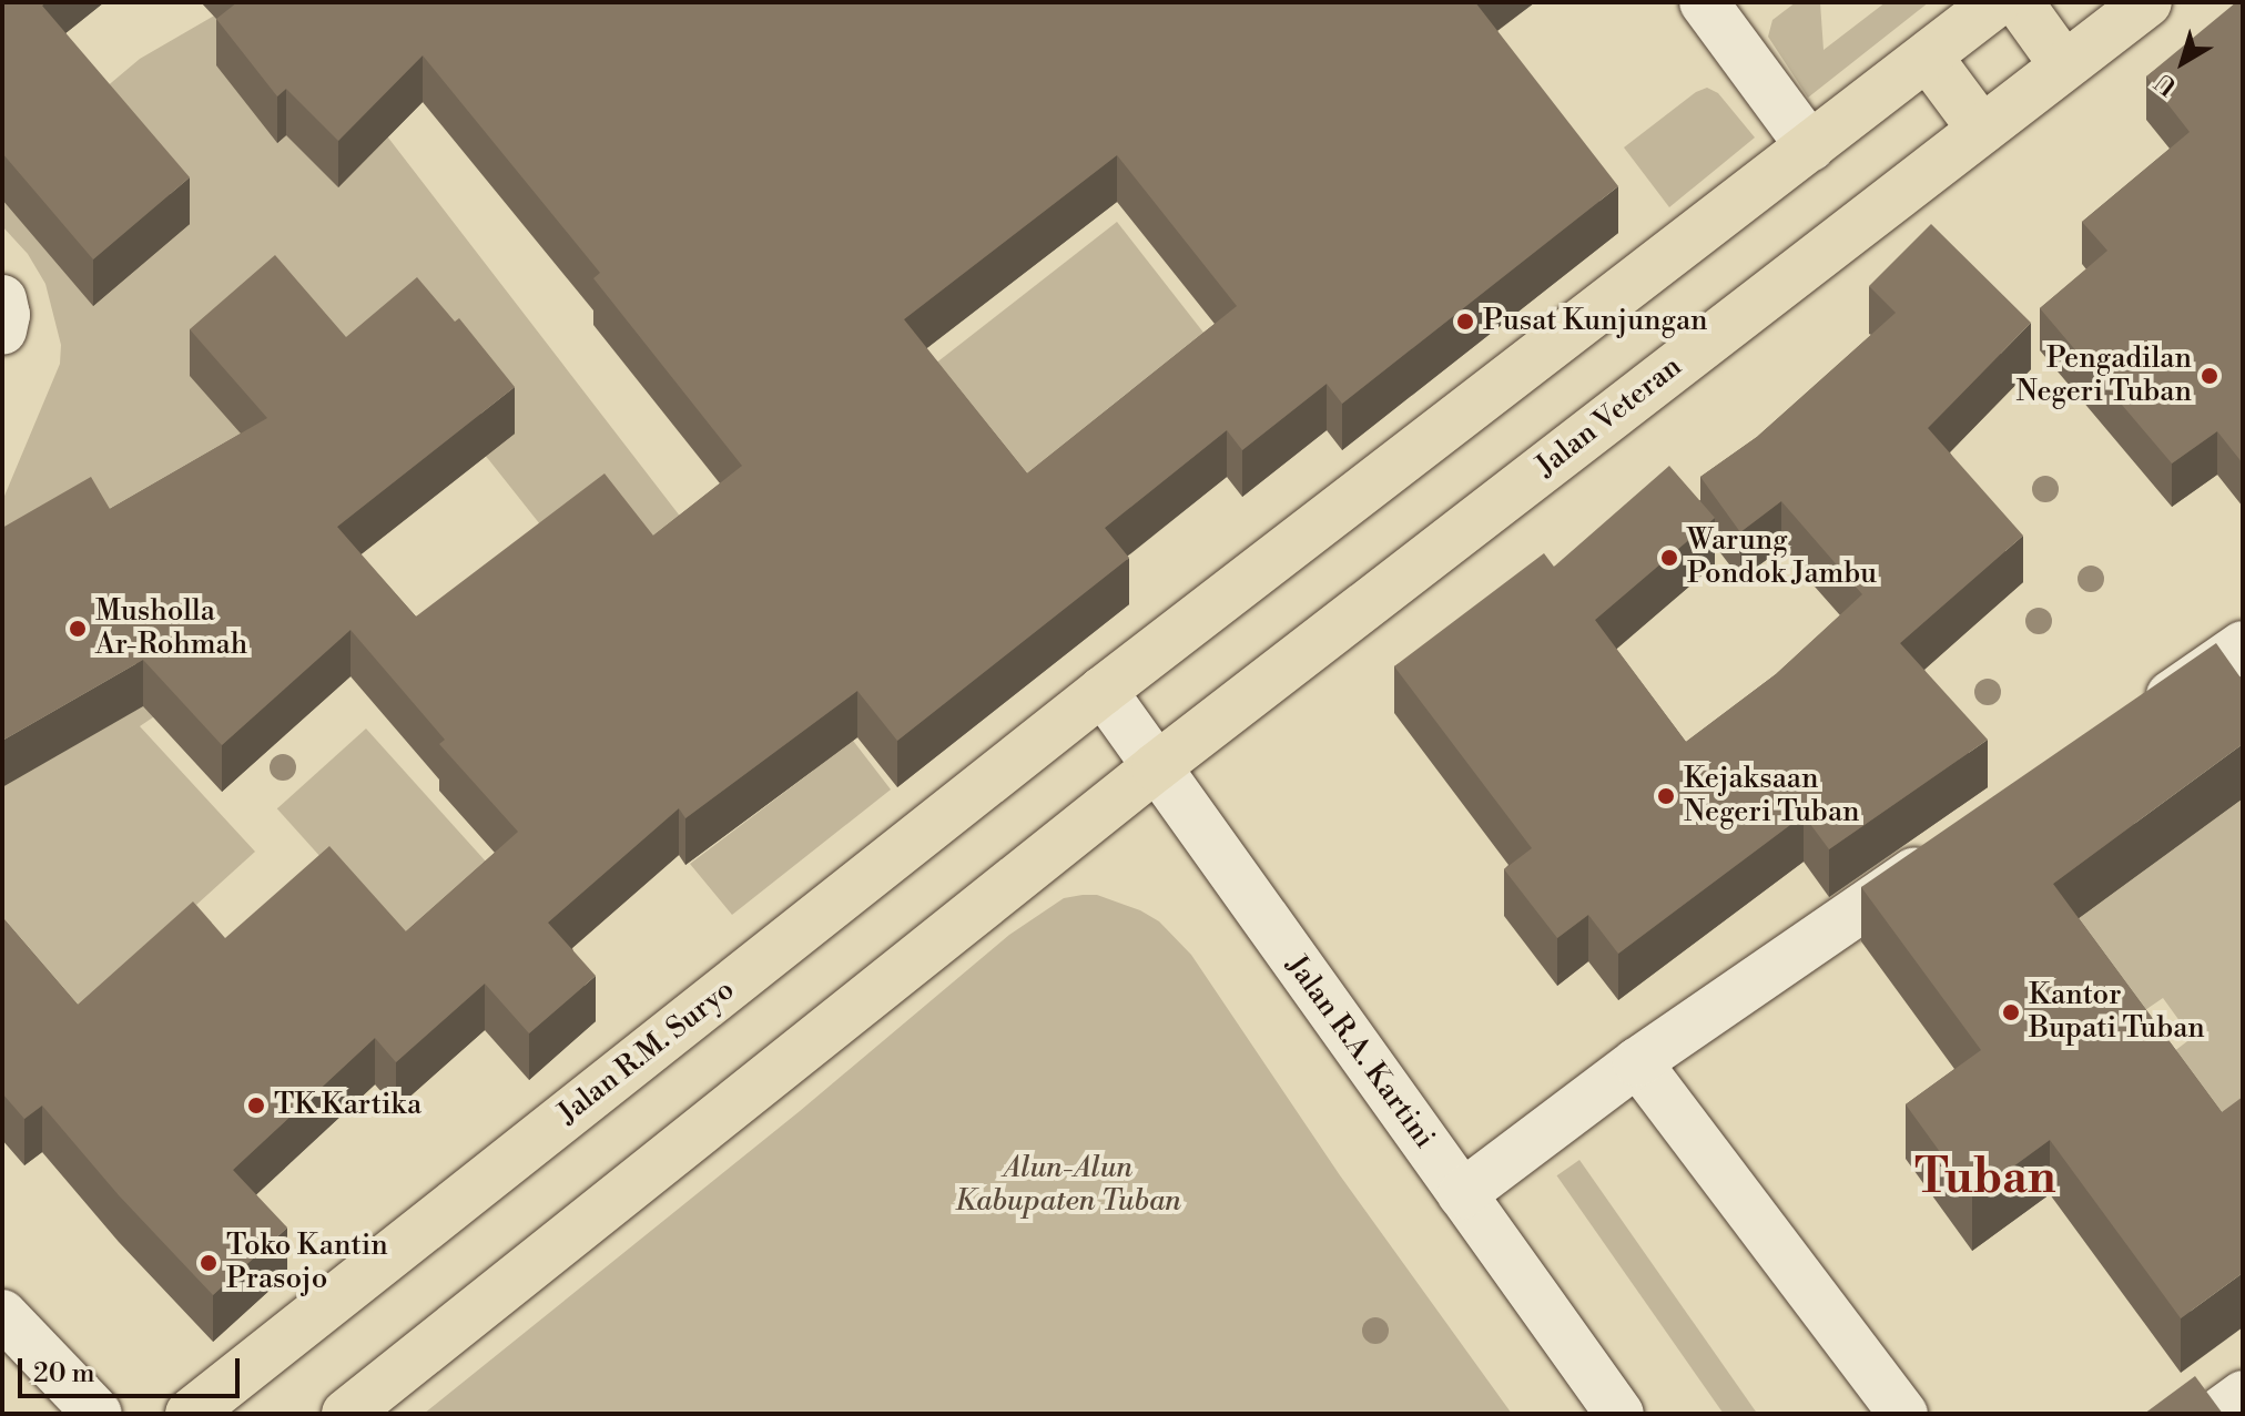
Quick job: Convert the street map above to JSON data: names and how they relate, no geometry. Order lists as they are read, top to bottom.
{
  "streets": {
    "main road": ["Jalan Veteran", "Jalan R.M. Suryo"],
    "street": ["Jalan R.A. Kartini"]
  },
  "crossings": [
    ["Jalan Veteran", "Jalan R.A. Kartini"],
    ["Jalan R.M. Suryo", "Jalan R.A. Kartini"]
  ],
  "districts": ["Tuban"],
  "parks": ["Alun-Alun Kabupaten Tuban"],
  "places": [
    "Pusat Kunjungan",
    "Pengadilan Negeri Tuban",
    "Warung Pondok Jambu",
    "Musholla Ar-Rohmah",
    "Kejaksaan Negeri Tuban",
    "Kantor Bupati Tuban",
    "TK Kartika",
    "Toko Kantin Prasojo"
  ],
  "scale_bar": "20 m",
  "north": "bottom left"
}
